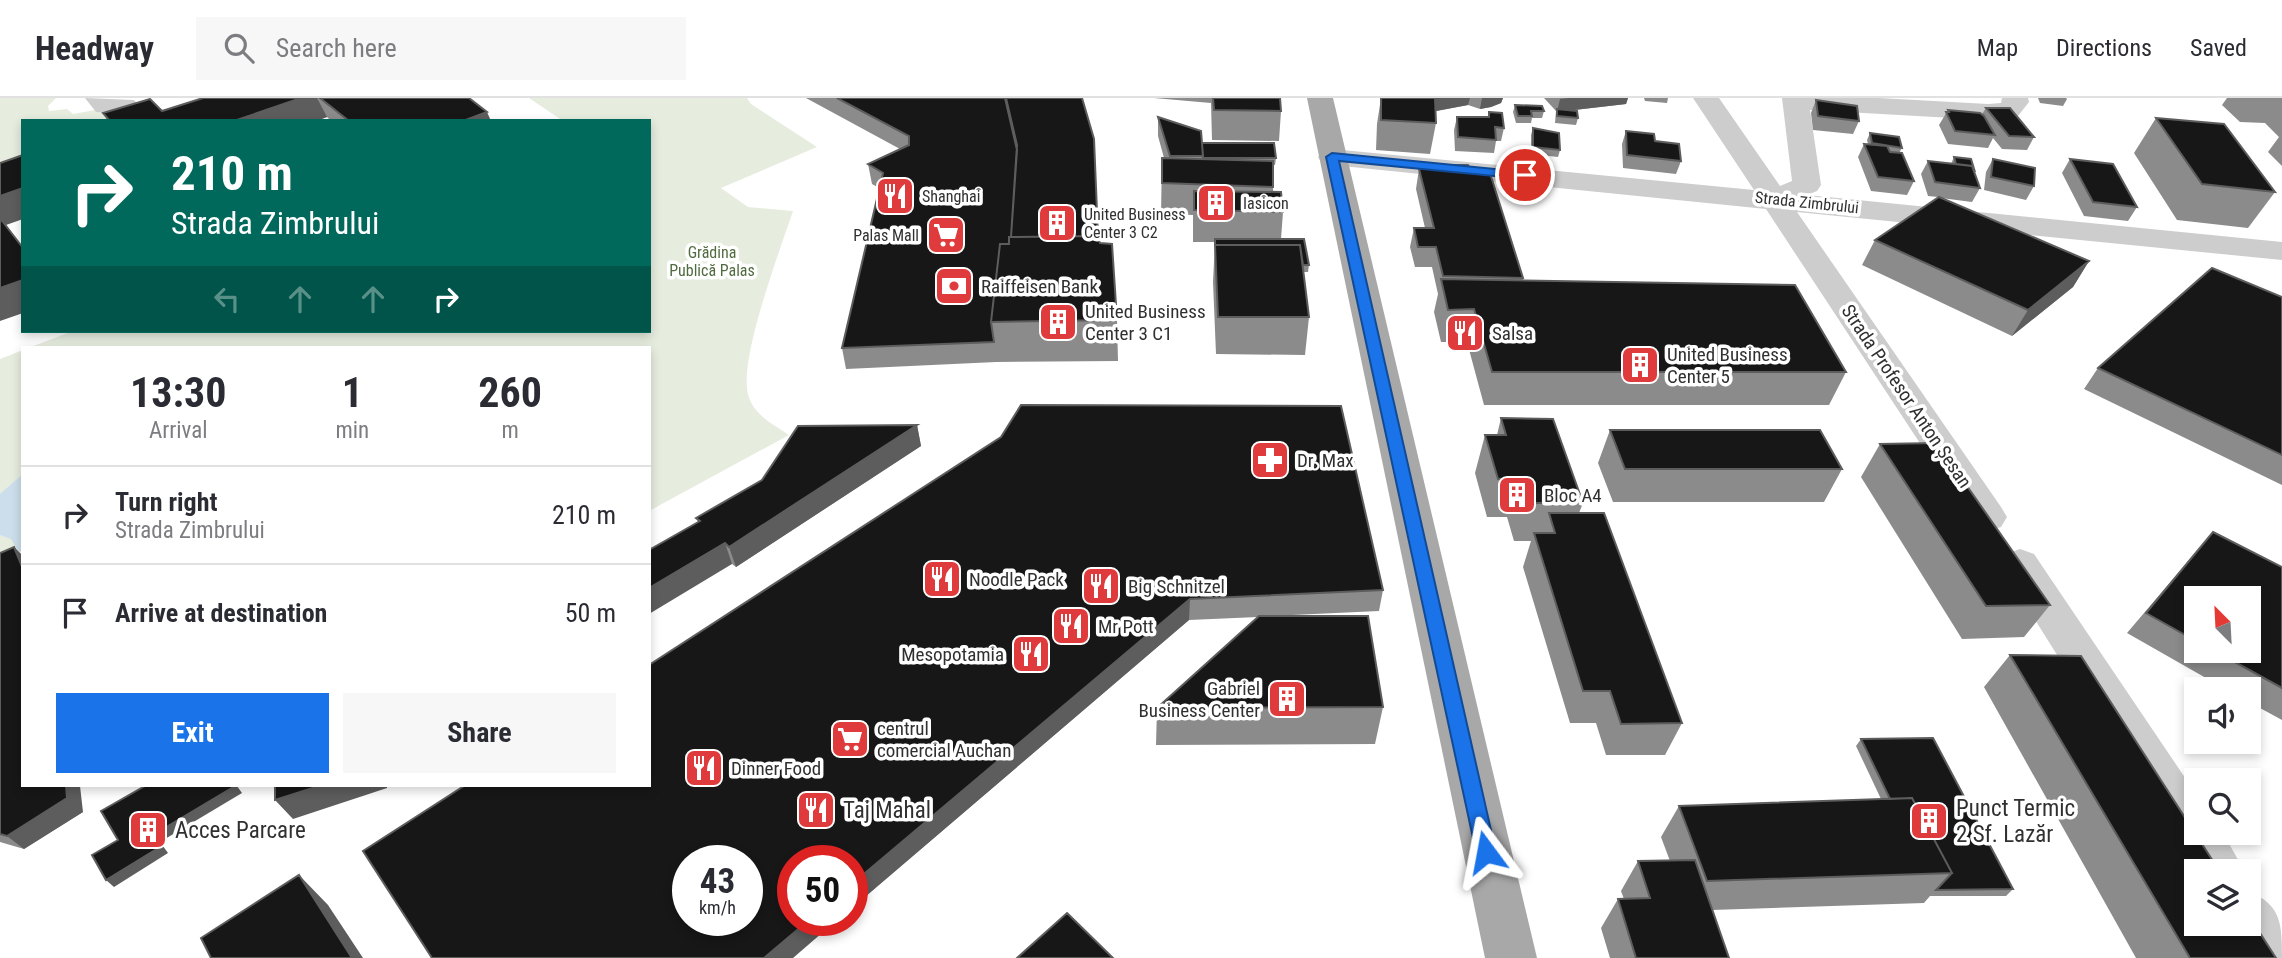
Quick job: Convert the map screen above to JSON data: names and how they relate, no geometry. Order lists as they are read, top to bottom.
{
  "streets": {
    "street": ["Strada Zimbrului", "Strada Profesor Anton Șesan"]
  },
  "crossings": [
    ["Strada Zimbrului", "Strada Profesor Anton Șesan"]
  ],
  "parks": ["Grădina Publică Palas"],
  "places": {
    "restaurant": [
      "Shanghai",
      "Salsa",
      "Noodle Pack",
      "Big Schnitzel",
      "Mr Pott",
      "Mesopotamia",
      "Dinner Food",
      "Taj Mahal"
    ],
    "building": [
      "Iasicon",
      "United Business Center 3 C2",
      "United Business Center 3 C1",
      "United Business Center 5",
      "Bloc A4",
      "Gabriel Business Center",
      "Punct Termic 2 Sf. Lazăr",
      "Acces Parcare"
    ],
    "supermarket": ["Palas Mall", "centrul comercial Auchan"],
    "bank": ["Raiffeisen Bank"],
    "pharmacy": ["Dr. Max"]
  },
  "north": "top left",
  "page": {
    "header": "Headway",
    "search": "Search here",
    "nav": ["Map", "Directions", "Saved"],
    "turn": ["210 m", "Strada Zimbrului"],
    "eta": [
      "13:30",
      "Arrival",
      "1",
      "min",
      "260",
      "m"
    ],
    "list": [
      {
        "name": "Turn right",
        "note": "Strada Zimbrului",
        "value": "210 m"
      },
      {
        "name": "Arrive at destination",
        "value": "50 m"
      }
    ],
    "buttons": ["Exit", "Share"],
    "speed": "43 km/h",
    "limit": "50"
  }
}
